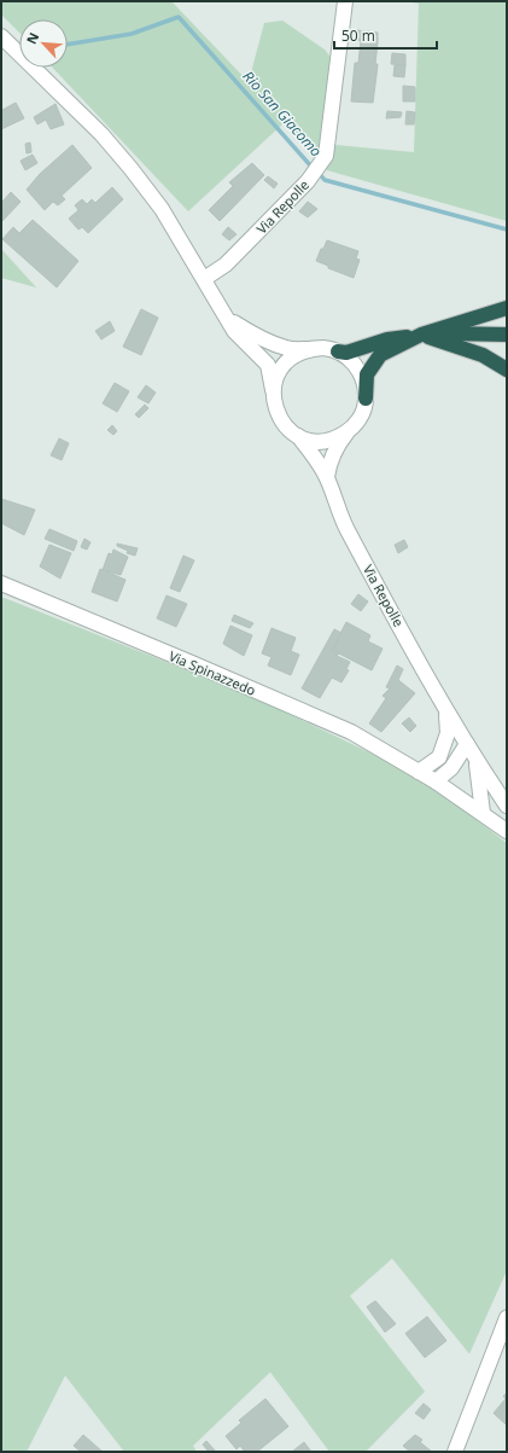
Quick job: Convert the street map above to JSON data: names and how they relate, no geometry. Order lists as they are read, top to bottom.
{
  "streets": {
    "street": ["Via Repolle", "Via Spinazzedo"]
  },
  "crossings": [
    ["Via Repolle", "Via Spinazzedo"]
  ],
  "water": ["Rio San Giacomo"],
  "scale_bar": "50 m",
  "north": "top left"
}
